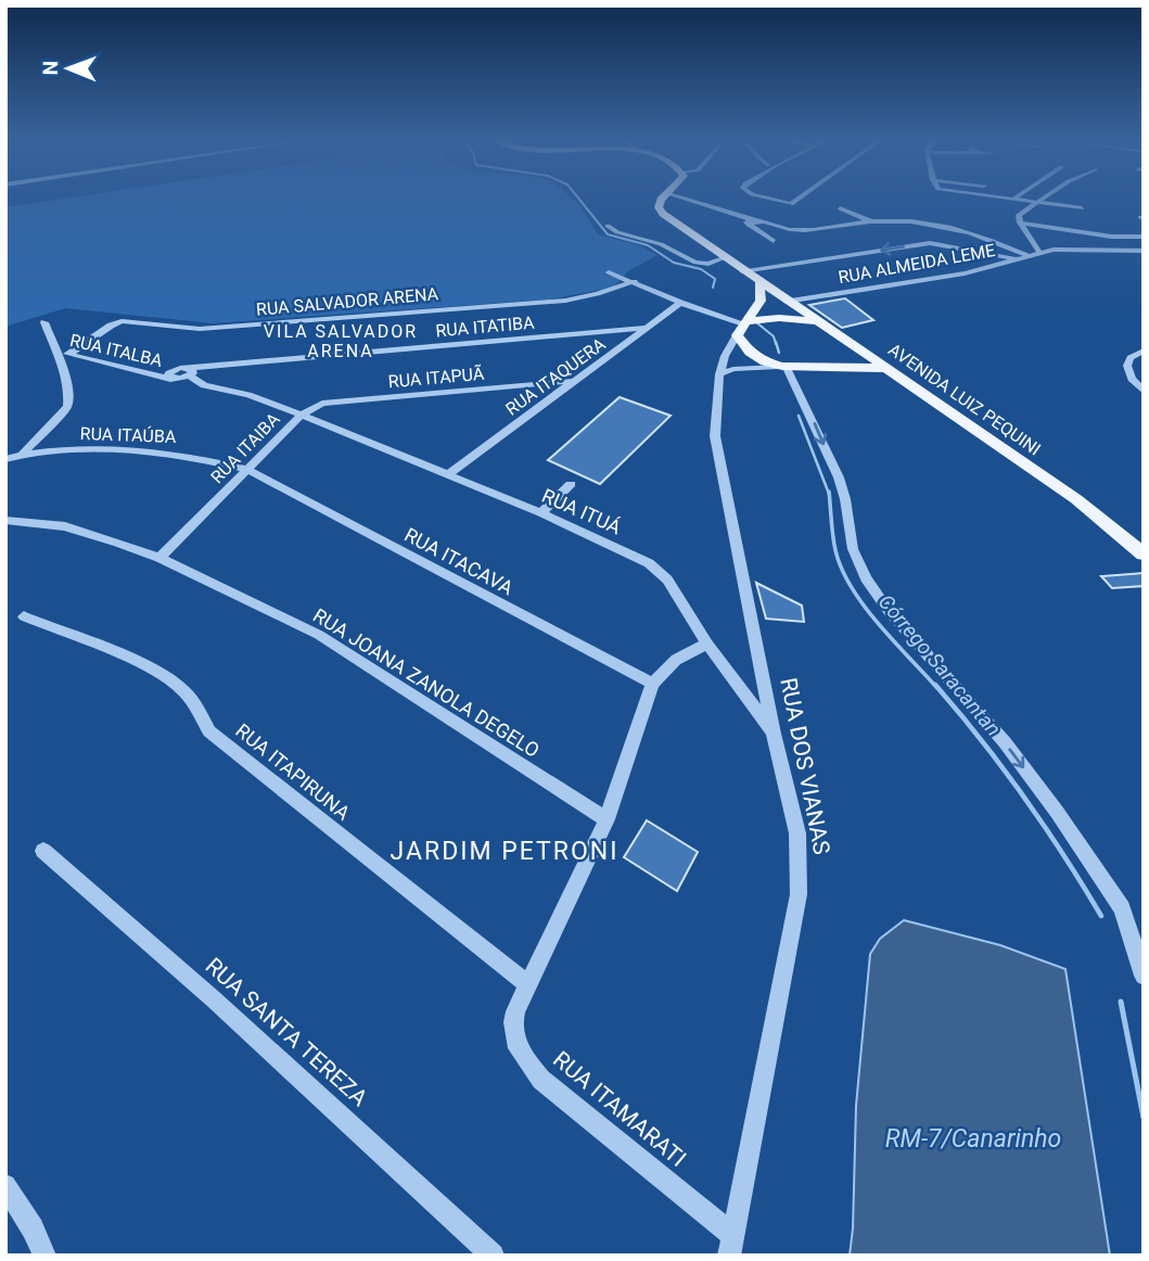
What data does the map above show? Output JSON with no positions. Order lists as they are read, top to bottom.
{
  "streets": {
    "main road": ["AVENIDA LUIZ PEQUINI", "RUA DOS VIANAS"],
    "street": [
      "RUA ALMEIDA LEME",
      "RUA SALVADOR ARENA",
      "RUA ITATIBA",
      "RUA ITALBA",
      "RUA ITAQUERA",
      "RUA ITAPUÃ",
      "RUA ITAÚBA",
      "RUA ITAIBA",
      "RUA ITUÁ",
      "RUA ITACAVA",
      "RUA JOANA ZANOLA DEGELO",
      "RUA ITAPIRUNA",
      "RUA SANTA TEREZA",
      "RUA ITAMARATI"
    ]
  },
  "crossings": [
    ["RUA ALMEIDA LEME", "AVENIDA LUIZ PEQUINI"],
    ["RUA SALVADOR ARENA", "RUA ITALBA"],
    ["RUA ITATIBA", "RUA ITALBA"],
    ["RUA ITATIBA", "RUA ITAQUERA"],
    ["RUA ITATIBA", "RUA ITAIBA"],
    ["RUA ITALBA", "RUA ITAIBA"],
    ["RUA ITAQUERA", "RUA ITAPUÃ"],
    ["RUA ITAQUERA", "RUA ITUÁ"],
    ["RUA ITAPUÃ", "RUA ITAIBA"],
    ["RUA ITAPUÃ", "RUA ITUÁ"],
    ["AVENIDA LUIZ PEQUINI", "RUA DOS VIANAS"],
    ["RUA ITAÚBA", "RUA ITAIBA"],
    ["RUA ITAÚBA", "RUA ITACAVA"],
    ["RUA ITAIBA", "RUA ITUÁ"],
    ["RUA ITAIBA", "RUA ITACAVA"],
    ["RUA ITAIBA", "RUA JOANA ZANOLA DEGELO"],
    ["RUA ITUÁ", "RUA DOS VIANAS"],
    ["RUA ITUÁ", "RUA ITAMARATI"],
    ["RUA ITACAVA", "RUA ITAMARATI"],
    ["RUA JOANA ZANOLA DEGELO", "RUA ITAMARATI"],
    ["RUA DOS VIANAS", "RUA ITAMARATI"],
    ["RUA ITAPIRUNA", "RUA ITAMARATI"]
  ],
  "districts": ["VILA SALVADOR ARENA", "JARDIM PETRONI"],
  "water": ["Córrego Saracantan", "RM-7/Canarinho"],
  "north": "left"
}
